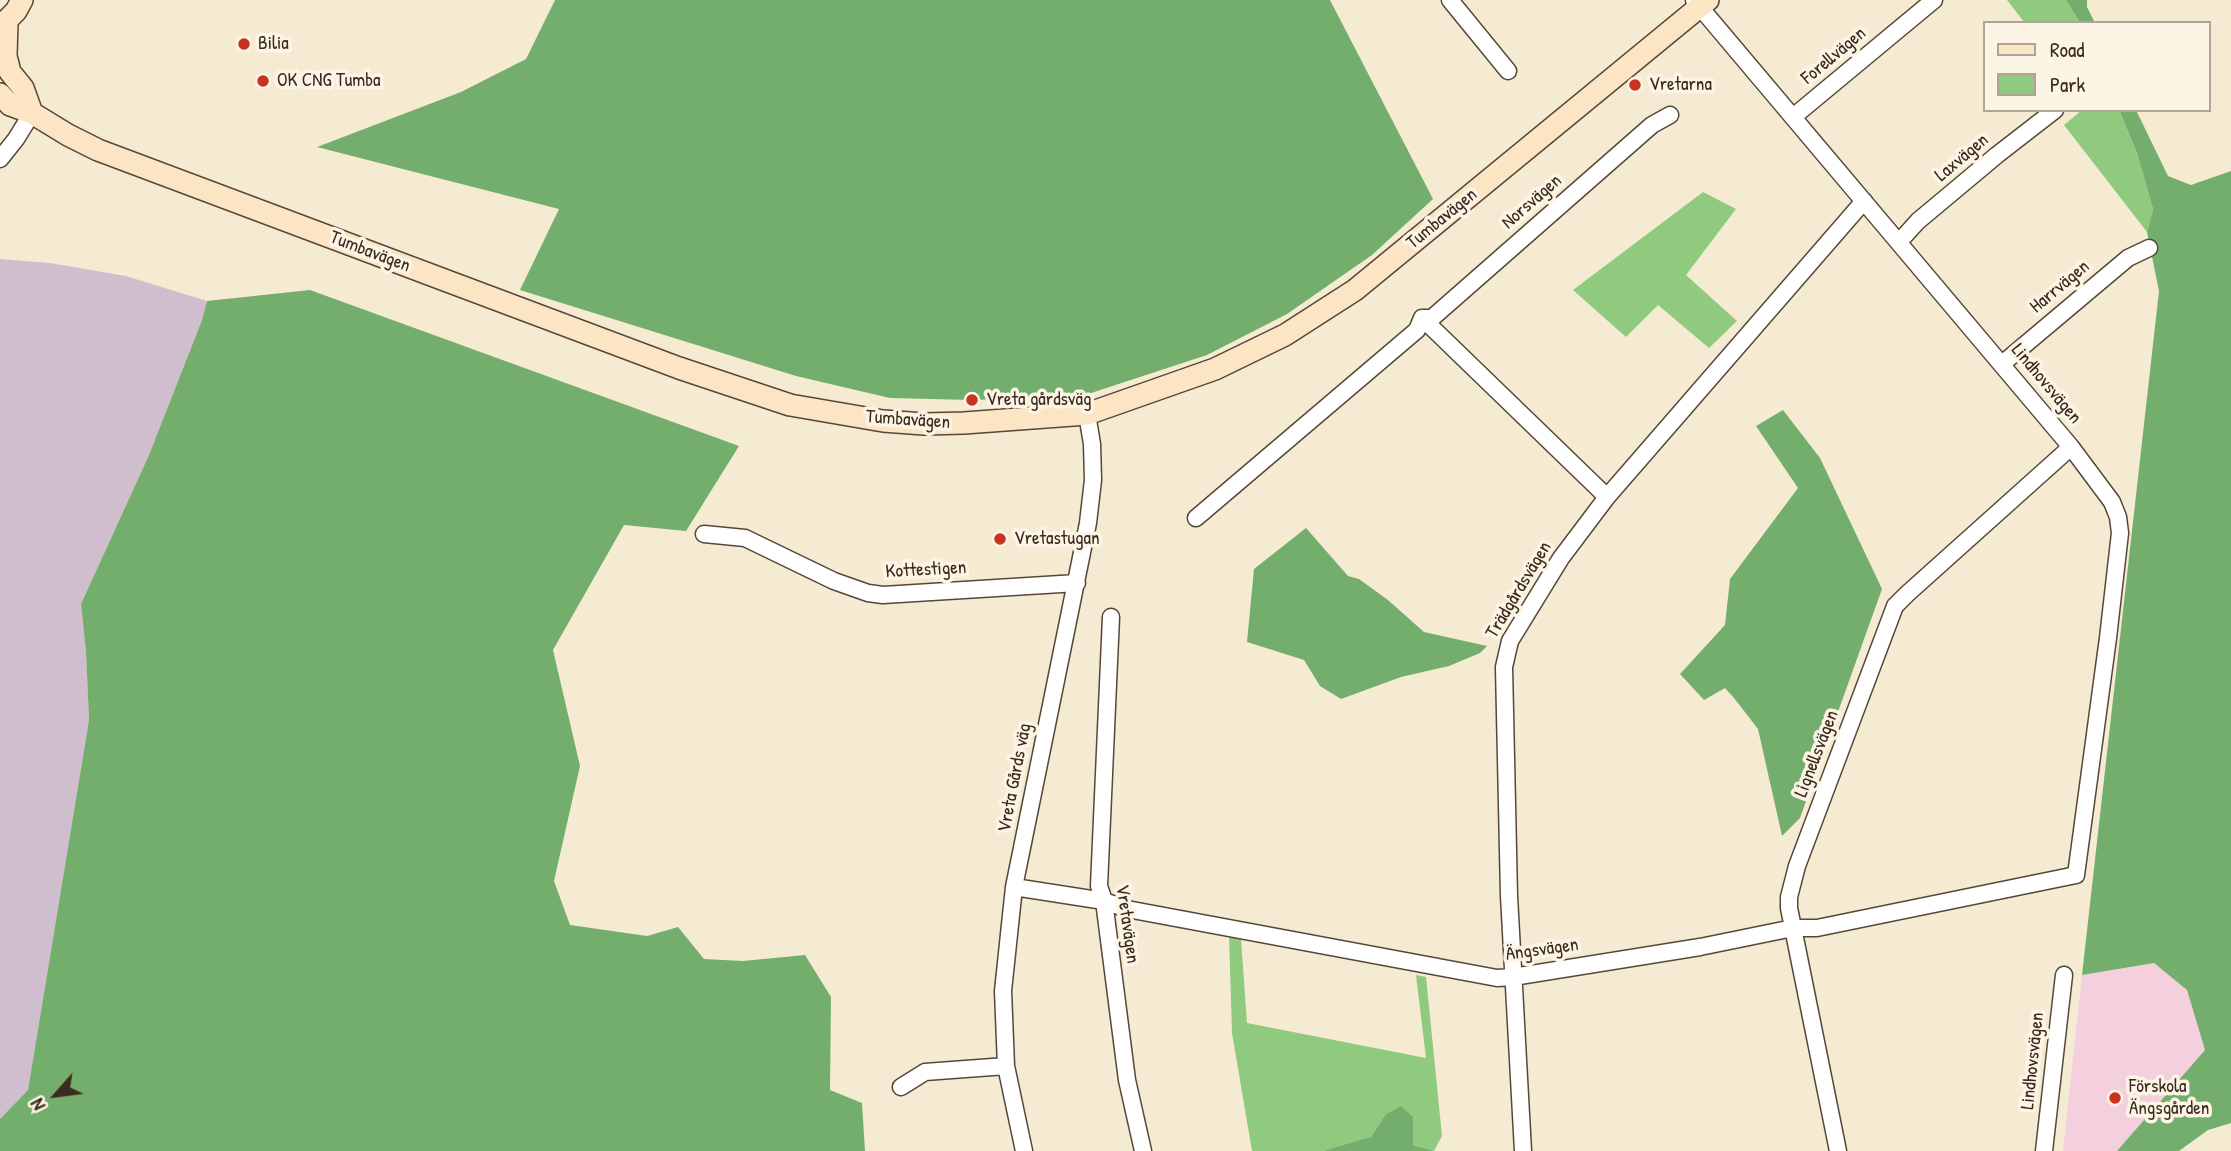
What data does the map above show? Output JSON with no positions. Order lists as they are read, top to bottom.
{
  "streets": {
    "main road": ["Tumbavägen"],
    "street": [
      "Forellvägen",
      "Laxvägen",
      "Norsvägen",
      "Harrvägen",
      "Lindhovsvägen",
      "Kottestigen",
      "Trädgårdsvägen",
      "Lignellsvägen",
      "Vreta Gårds väg",
      "Vretavägen",
      "Ängsvägen"
    ]
  },
  "crossings": [
    ["Forellvägen", "Lindhovsvägen"],
    ["Laxvägen", "Lindhovsvägen"],
    ["Tumbavägen", "Lindhovsvägen"],
    ["Tumbavägen", "Vreta Gårds väg"],
    ["Harrvägen", "Lindhovsvägen"],
    ["Lindhovsvägen", "Trädgårdsvägen"],
    ["Lindhovsvägen", "Lignellsvägen"],
    ["Lindhovsvägen", "Ängsvägen"],
    ["Kottestigen", "Vreta Gårds väg"],
    ["Trädgårdsvägen", "Ängsvägen"],
    ["Lignellsvägen", "Ängsvägen"],
    ["Vreta Gårds väg", "Ängsvägen"],
    ["Vretavägen", "Ängsvägen"]
  ],
  "places": [
    "Bilia",
    "OK CNG Tumba",
    "Vretarna",
    "Vreta gårdsväg",
    "Vretastugan",
    "Förskola Ängsgården"
  ],
  "legend": ["Road", "Park"],
  "north": "bottom left"
}
